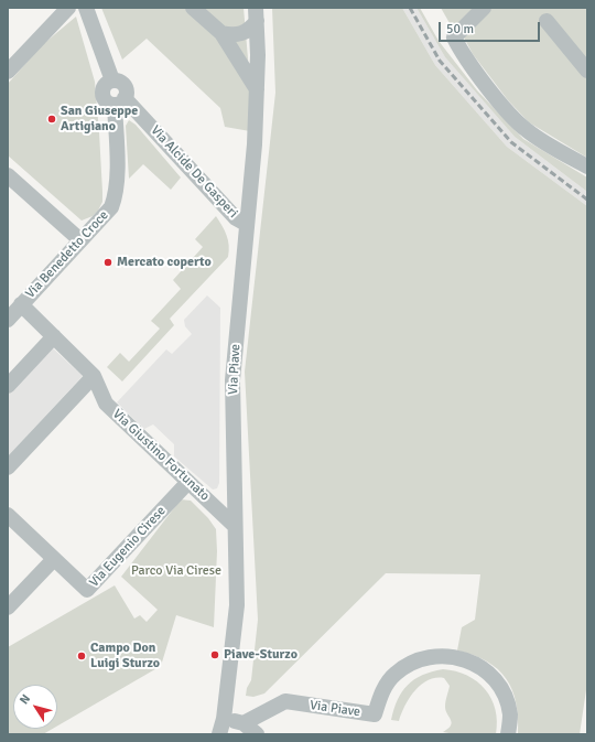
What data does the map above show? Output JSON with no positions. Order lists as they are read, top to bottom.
{
  "streets": {
    "street": [
      "Via Alcide De Gasperi",
      "Via Benedetto Croce",
      "Via Piave",
      "Via Giustino Fortunato",
      "Via Eugenio Cirese"
    ]
  },
  "crossings": [
    ["Via Alcide De Gasperi", "Via Benedetto Croce"],
    ["Via Alcide De Gasperi", "Via Piave"],
    ["Via Benedetto Croce", "Via Giustino Fortunato"],
    ["Via Piave", "Via Giustino Fortunato"],
    ["Via Giustino Fortunato", "Via Eugenio Cirese"]
  ],
  "parks": ["Parco Via Cirese"],
  "places": [
    "San Giuseppe Artigiano",
    "Mercato coperto",
    "Piave-Sturzo",
    "Campo Don Luigi Sturzo"
  ],
  "scale_bar": "50 m",
  "north": "top left"
}
